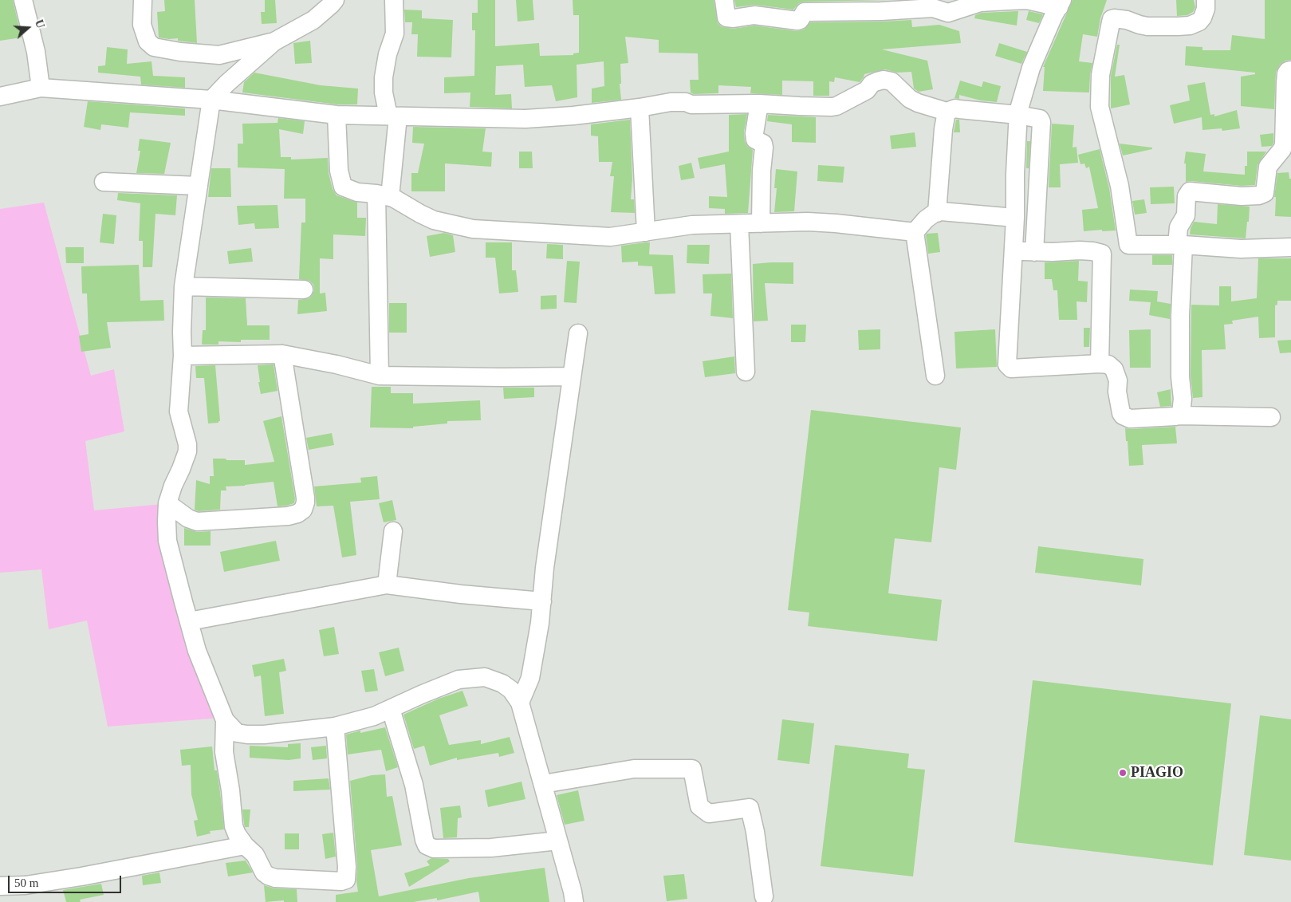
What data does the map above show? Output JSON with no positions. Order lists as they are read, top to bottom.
{
  "places": ["PIAGIO"],
  "scale_bar": "50 m",
  "north": "right"
}
